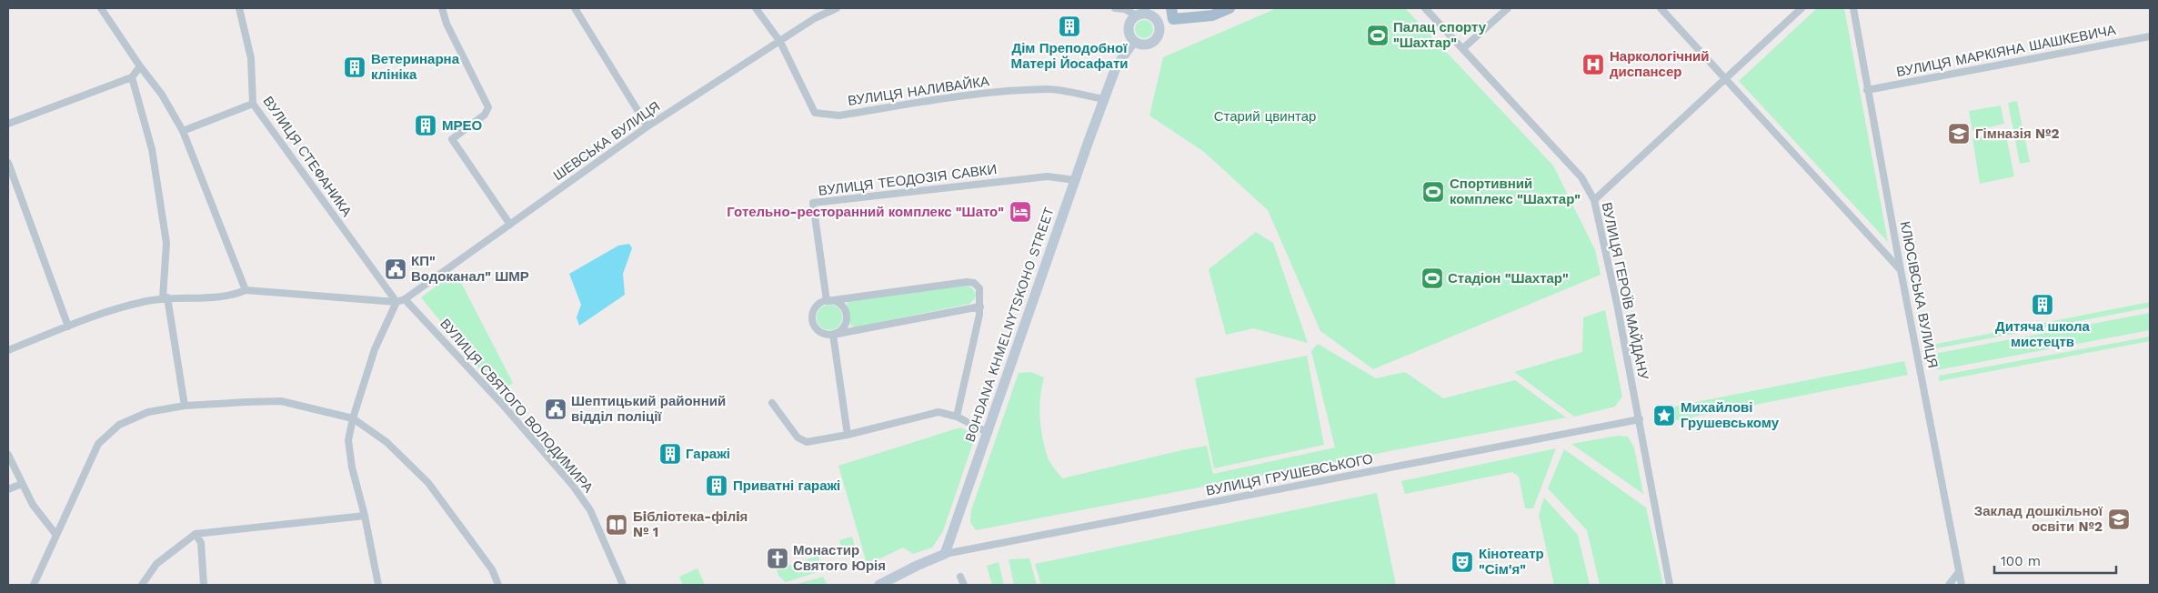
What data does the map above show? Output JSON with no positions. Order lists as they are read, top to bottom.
{
  "streets": {
    "main road": ["BOHDANA KHMELNYTSKOHO STREET"],
    "street": [
      "ВУЛИЦЯ МАРКІЯНА ШАШКЕВИЧА",
      "ВУЛИЦЯ НАЛИВАЙКА",
      "ШЕВСЬКА ВУЛИЦЯ",
      "ВУЛИЦЯ СТЕФАНИКА",
      "ВУЛИЦЯ ТЕОДОЗІЯ САВКИ",
      "ВУЛИЦЯ ГЕРОЇВ МАЙДАНУ",
      "КЛЮСІВСЬКА ВУЛИЦЯ",
      "ВУЛИЦЯ СВЯТОГО ВОЛОДИМИРА",
      "ВУЛИЦЯ ГРУШЕВСЬКОГО"
    ]
  },
  "crossings": [
    ["ВУЛИЦЯ МАРКІЯНА ШАШКЕВИЧА", "КЛЮСІВСЬКА ВУЛИЦЯ"],
    ["ВУЛИЦЯ НАЛИВАЙКА", "ШЕВСЬКА ВУЛИЦЯ"],
    ["ВУЛИЦЯ НАЛИВАЙКА", "BOHDANA KHMELNYTSKOHO STREET"],
    ["ШЕВСЬКА ВУЛИЦЯ", "ВУЛИЦЯ СТЕФАНИКА"],
    ["ШЕВСЬКА ВУЛИЦЯ", "ВУЛИЦЯ СВЯТОГО ВОЛОДИМИРА"],
    ["ВУЛИЦЯ ТЕОДОЗІЯ САВКИ", "BOHDANA KHMELNYTSKOHO STREET"],
    ["ВУЛИЦЯ ГЕРОЇВ МАЙДАНУ", "ВУЛИЦЯ ГРУШЕВСЬКОГО"],
    ["BOHDANA KHMELNYTSKOHO STREET", "ВУЛИЦЯ ГРУШЕВСЬКОГО"]
  ],
  "parks": ["Старий цвинтар"],
  "places": {
    "building": [
      "Дім Преподобної Матері Йосафати",
      "Ветеринарна клініка",
      "МРЕО",
      "Дитяча школа мистецтв",
      "Гаражі",
      "Приватні гаражі"
    ],
    "sports": ["Палац спорту \"Шахтар\"", "Спортивний комплекс \"Шахтар\"", "Стадіон \"Шахтар\""],
    "hospital": ["Наркологічний диспансер"],
    "school or university": ["Гімназія №2", "Заклад дошкільної освіти №2"],
    "hotel": ["Готельно-ресторанний комплекс \"Шато\""],
    "public building": ["КП\" Водоканал\" ШМР", "Шептицький районний відділ поліції"],
    "place": ["Михайлові Грушевському"],
    "library": ["Бiблiотека-фiлiя № 1"],
    "church": ["Монастир Святого Юрія"],
    "theatre": ["Кінотеатр \"Сім'я\""]
  },
  "scale_bar": "100 m"
}
